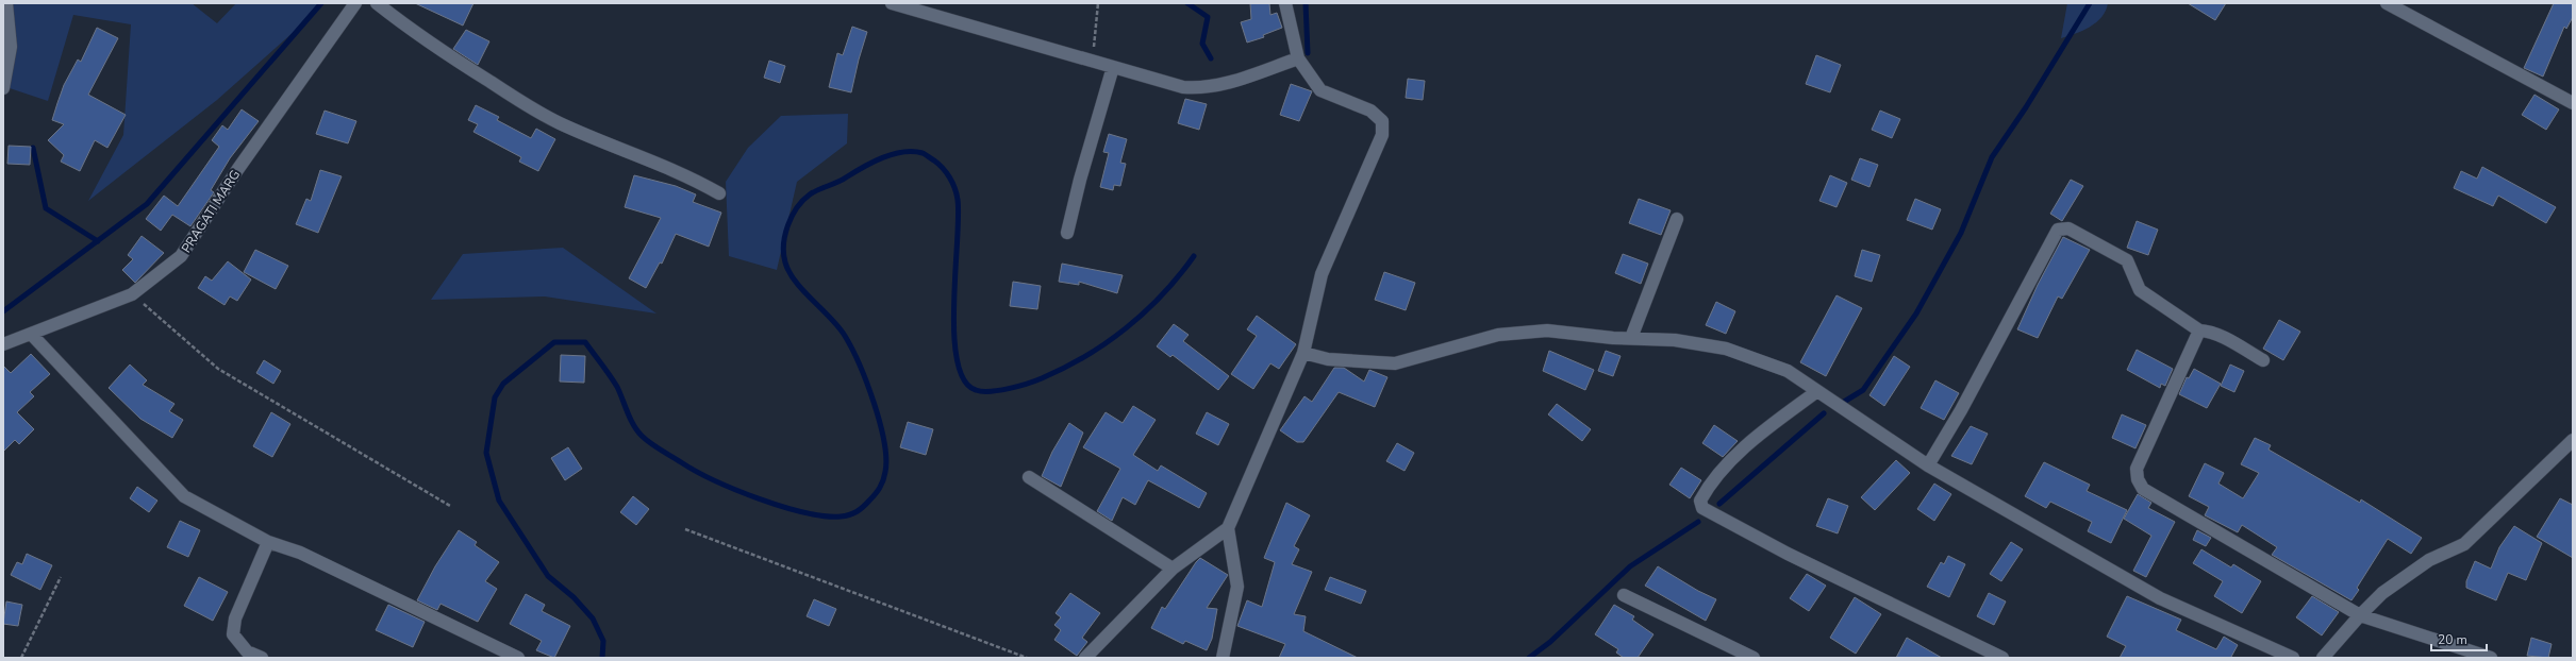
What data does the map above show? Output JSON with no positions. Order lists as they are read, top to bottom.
{
  "streets": {
    "street": ["PRAGATI MARG"]
  },
  "scale_bar": "20 m"
}
